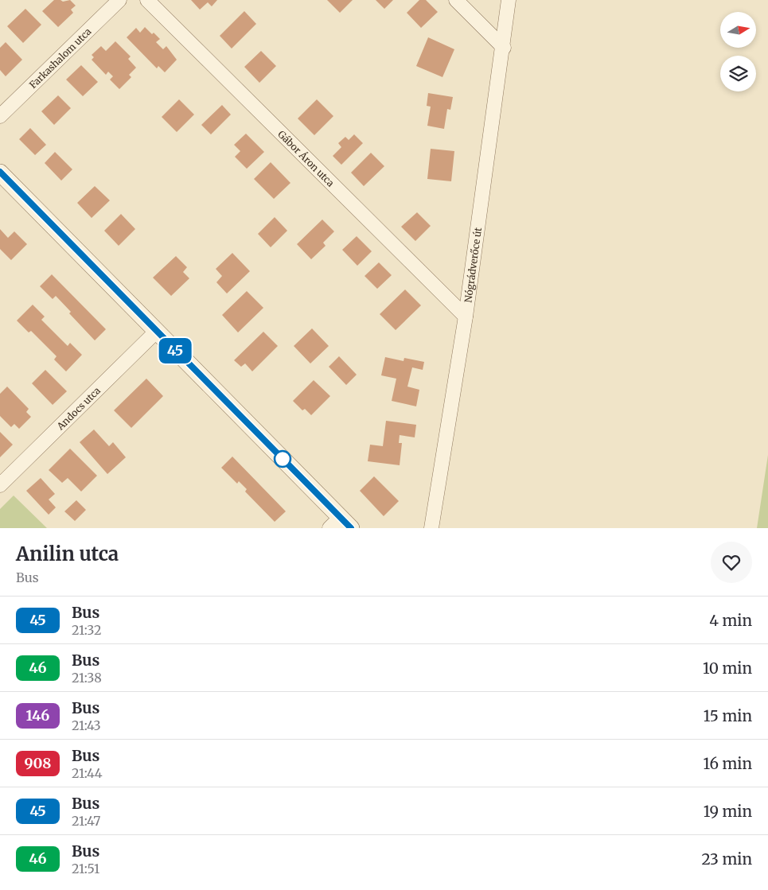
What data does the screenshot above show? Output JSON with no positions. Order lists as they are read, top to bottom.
{
  "streets": {
    "street": [
      "Farkashalom utca",
      "Gábor Áron utca",
      "Nógrádverőce út",
      "Andocs utca"
    ]
  },
  "crossings": [
    ["Gábor Áron utca", "Nógrádverőce út"]
  ],
  "lines": ["bus line 45"],
  "north": "right",
  "page": {
    "on_map": "45",
    "heading": ["Anilin utca", "Bus"],
    "list": [
      {
        "mark": "45",
        "name": "Bus",
        "note": "21:32",
        "value": "4 min"
      },
      {
        "mark": "46",
        "name": "Bus",
        "note": "21:38",
        "value": "10 min"
      },
      {
        "mark": "146",
        "name": "Bus",
        "note": "21:43",
        "value": "15 min"
      },
      {
        "mark": "908",
        "name": "Bus",
        "note": "21:44",
        "value": "16 min"
      },
      {
        "mark": "45",
        "name": "Bus",
        "note": "21:47",
        "value": "19 min"
      },
      {
        "mark": "46",
        "name": "Bus",
        "note": "21:51",
        "value": "23 min"
      }
    ]
  }
}
